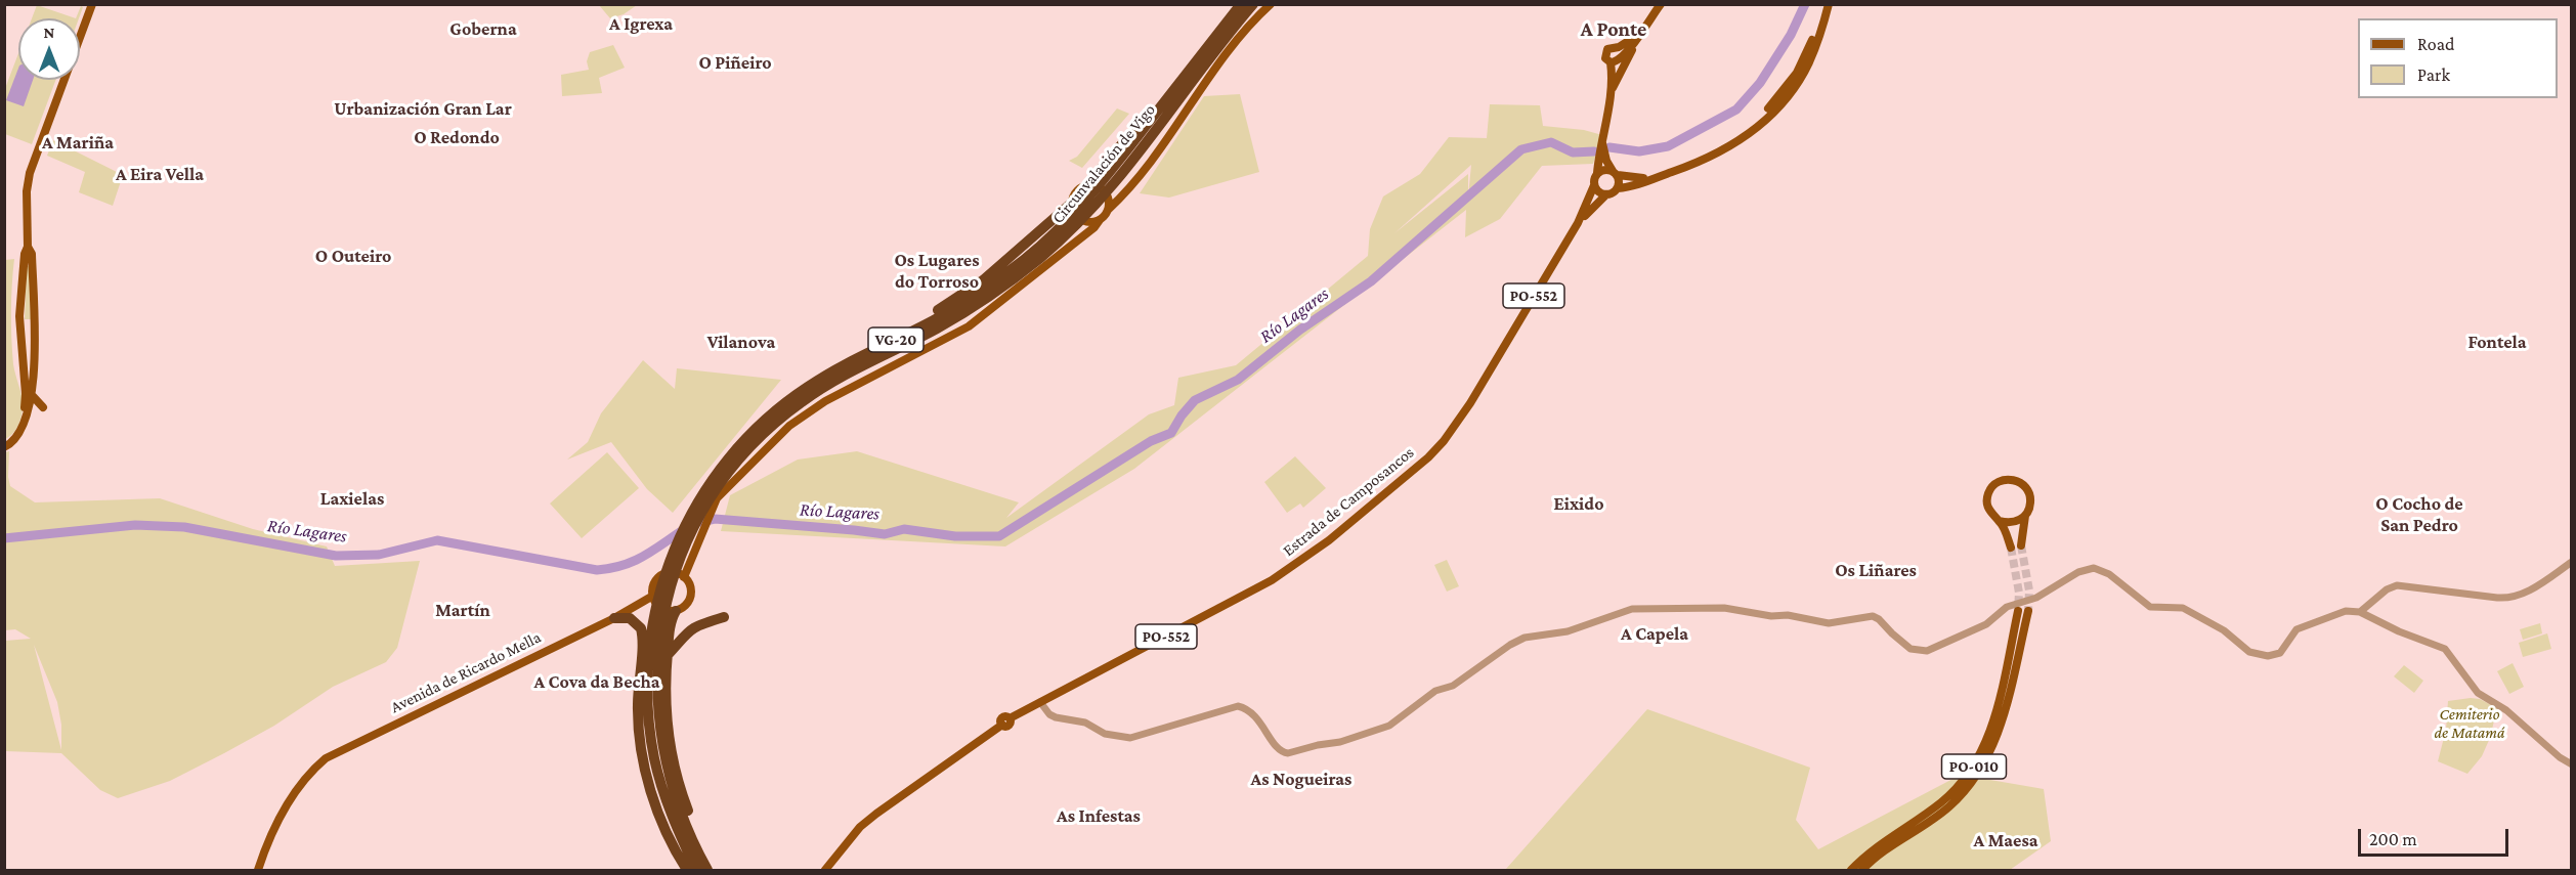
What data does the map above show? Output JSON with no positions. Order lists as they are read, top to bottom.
{
  "streets": {
    "highway": ["Circunvalación de Vigo", "VG-20"],
    "main road": [
      "PO-552",
      "Estrada de Camposancos",
      "Avenida de Ricardo Mella",
      "PO-010"
    ]
  },
  "districts": [
    "A Igrexa",
    "Goberna",
    "A Ponte",
    "O Piñeiro",
    "Urbanización Gran Lar",
    "O Redondo",
    "A Mariña",
    "A Eira Vella",
    "O Outeiro",
    "Os Lugares do Torroso",
    "Vilanova",
    "Fontela",
    "Laxielas",
    "Eixido",
    "O Cocho de San Pedro",
    "Os Liñares",
    "Martín",
    "A Capela",
    "A Cova da Becha",
    "As Nogueiras",
    "As Infestas",
    "A Maesa"
  ],
  "water": ["Río Lagares"],
  "parks": ["Cemiterio de Matamá"],
  "legend": ["Road", "Park"],
  "scale_bar": "200 m",
  "north": "top"
}
